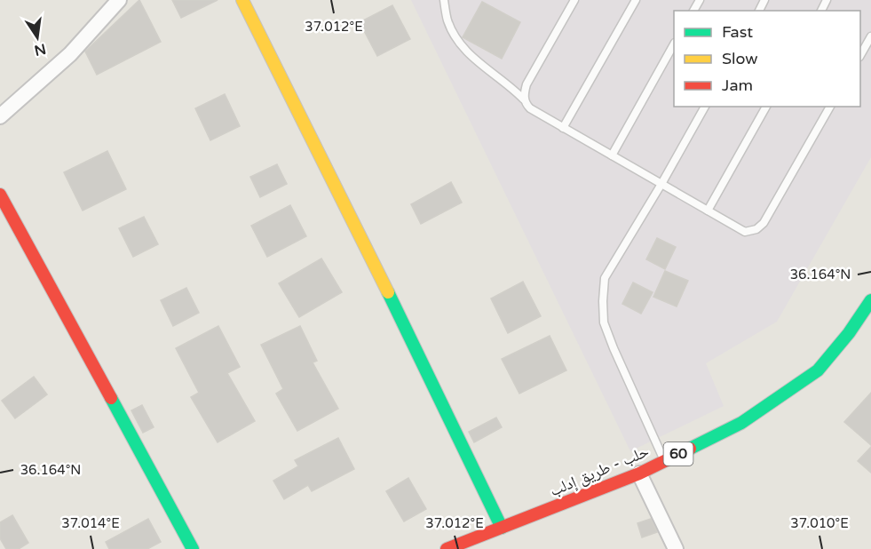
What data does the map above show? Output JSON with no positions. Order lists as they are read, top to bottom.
{
  "streets": {
    "main road": ["60", "حلب - طريق إدلب"]
  },
  "legend": ["Fast", "Slow", "Jam"],
  "north": "bottom",
  "coordinates": [
    "37.012°E",
    "36.164°N",
    "37.014°E",
    "37.010°E"
  ]
}
